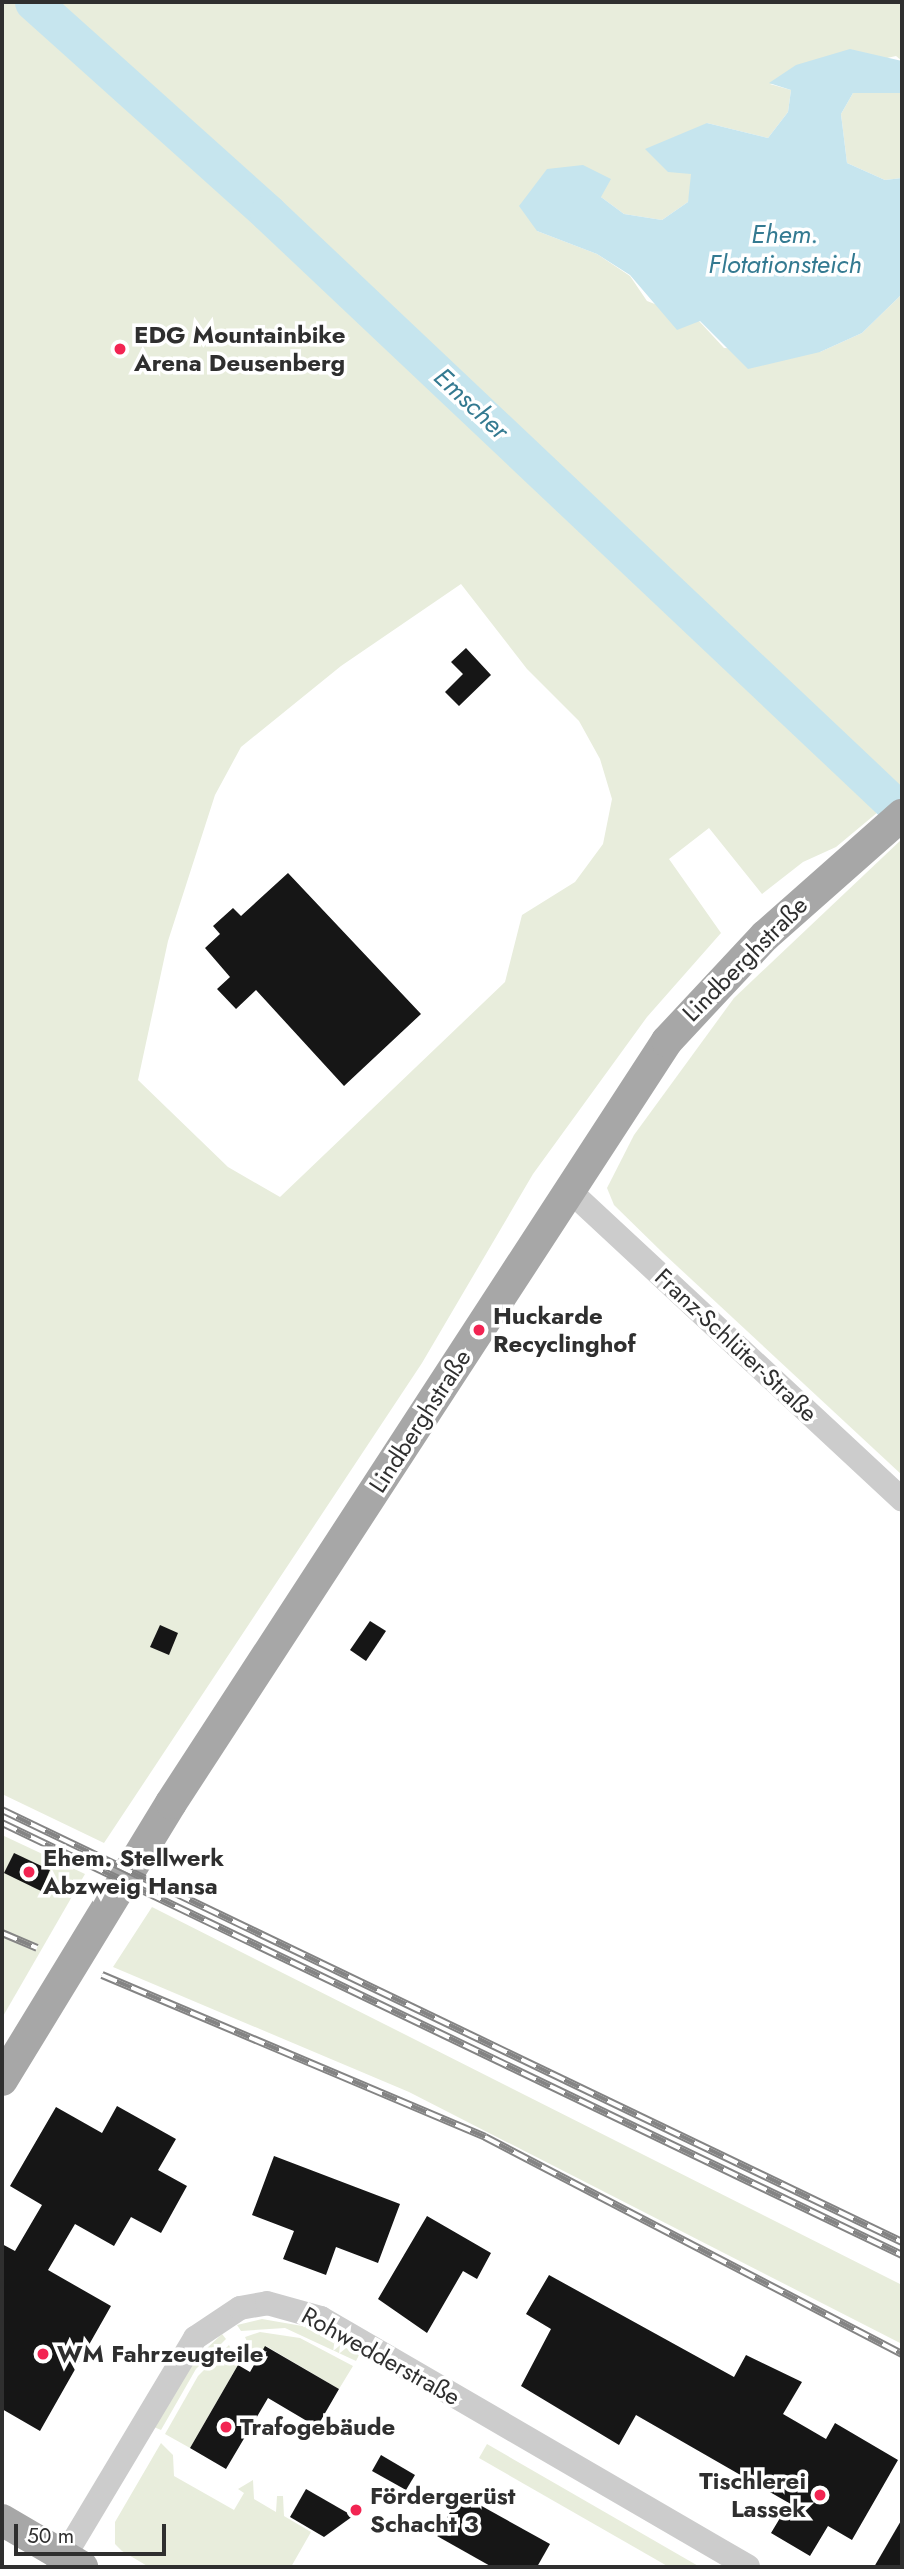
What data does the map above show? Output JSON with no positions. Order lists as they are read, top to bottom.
{
  "streets": {
    "main road": ["Lindberghstraße"],
    "street": ["Franz-Schlüter-Straße", "Rohwedderstraße"]
  },
  "crossings": [
    ["Lindberghstraße", "Franz-Schlüter-Straße"]
  ],
  "water": ["Ehem. Flotationsteich", "Emscher"],
  "places": [
    "EDG Mountainbike Arena Deusenberg",
    "Huckarde Recyclinghof",
    "Ehem. Stellwerk Abzweig Hansa",
    "WM Fahrzeugteile",
    "Trafogebäude",
    "Tischlerei Lassek",
    "Fördergerüst Schacht 3"
  ],
  "scale_bar": "50 m"
}
